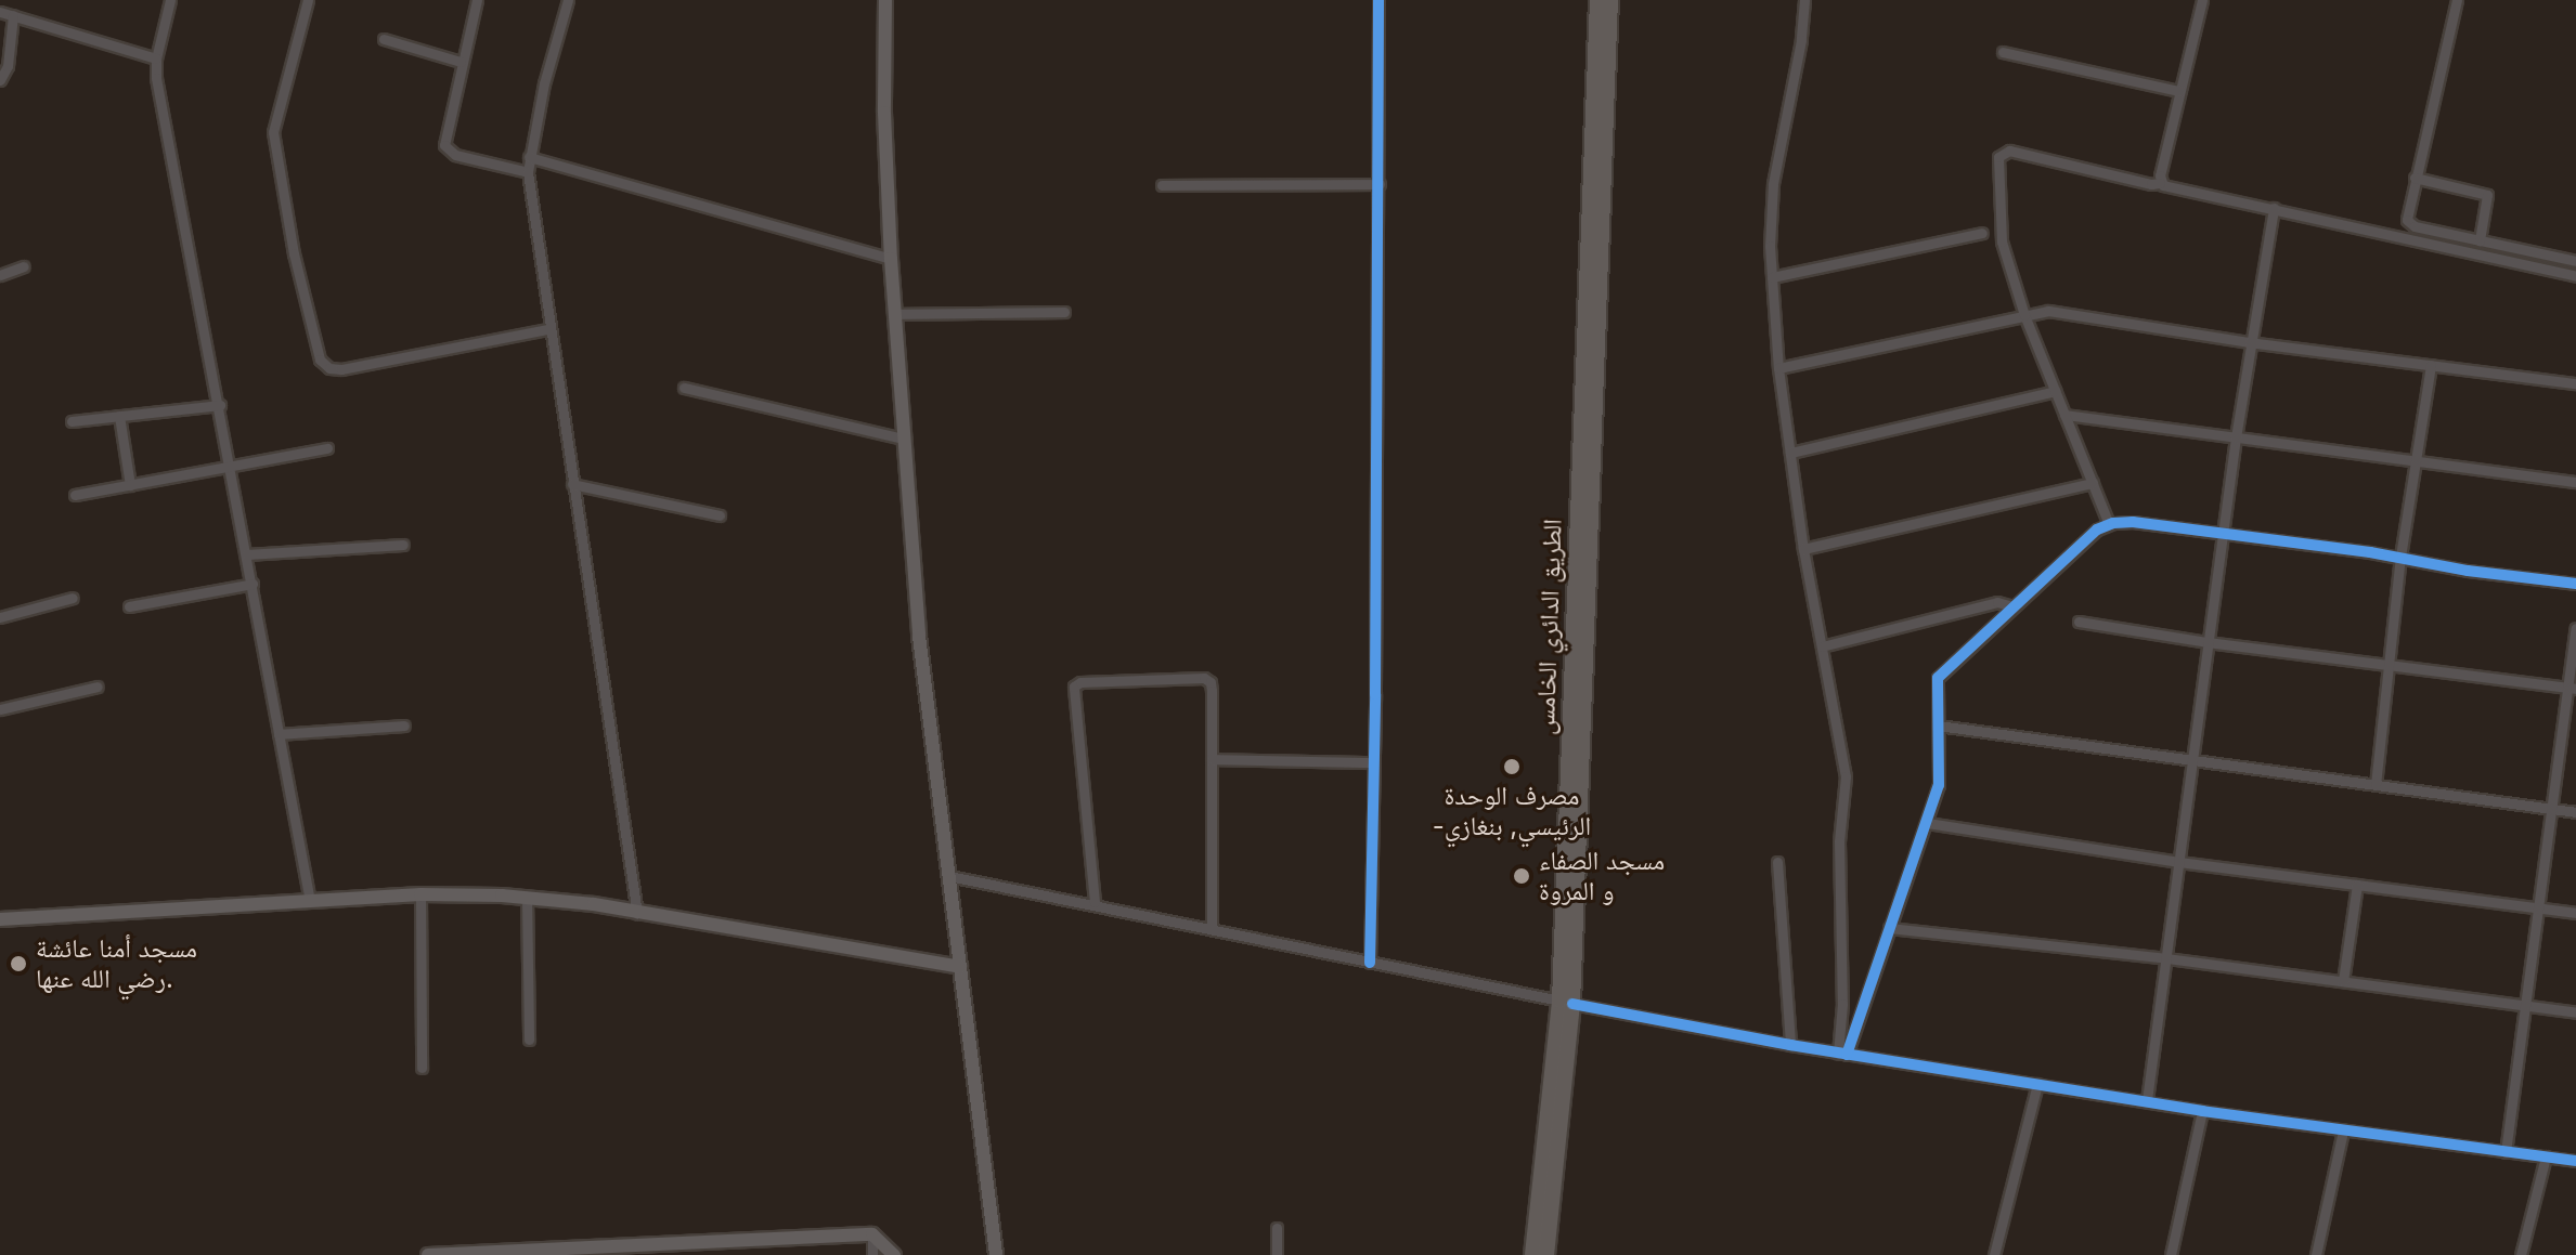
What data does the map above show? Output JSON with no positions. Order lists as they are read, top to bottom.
{
  "streets": {
    "main road": ["الطريق الدائري الخامس"]
  },
  "places": ["مصرف الوحدة -الرئيسي, بنغازي", "مسجد الصفاء و المروة", "مسجد أمنا عائشة رضي الله عنها."]
}
